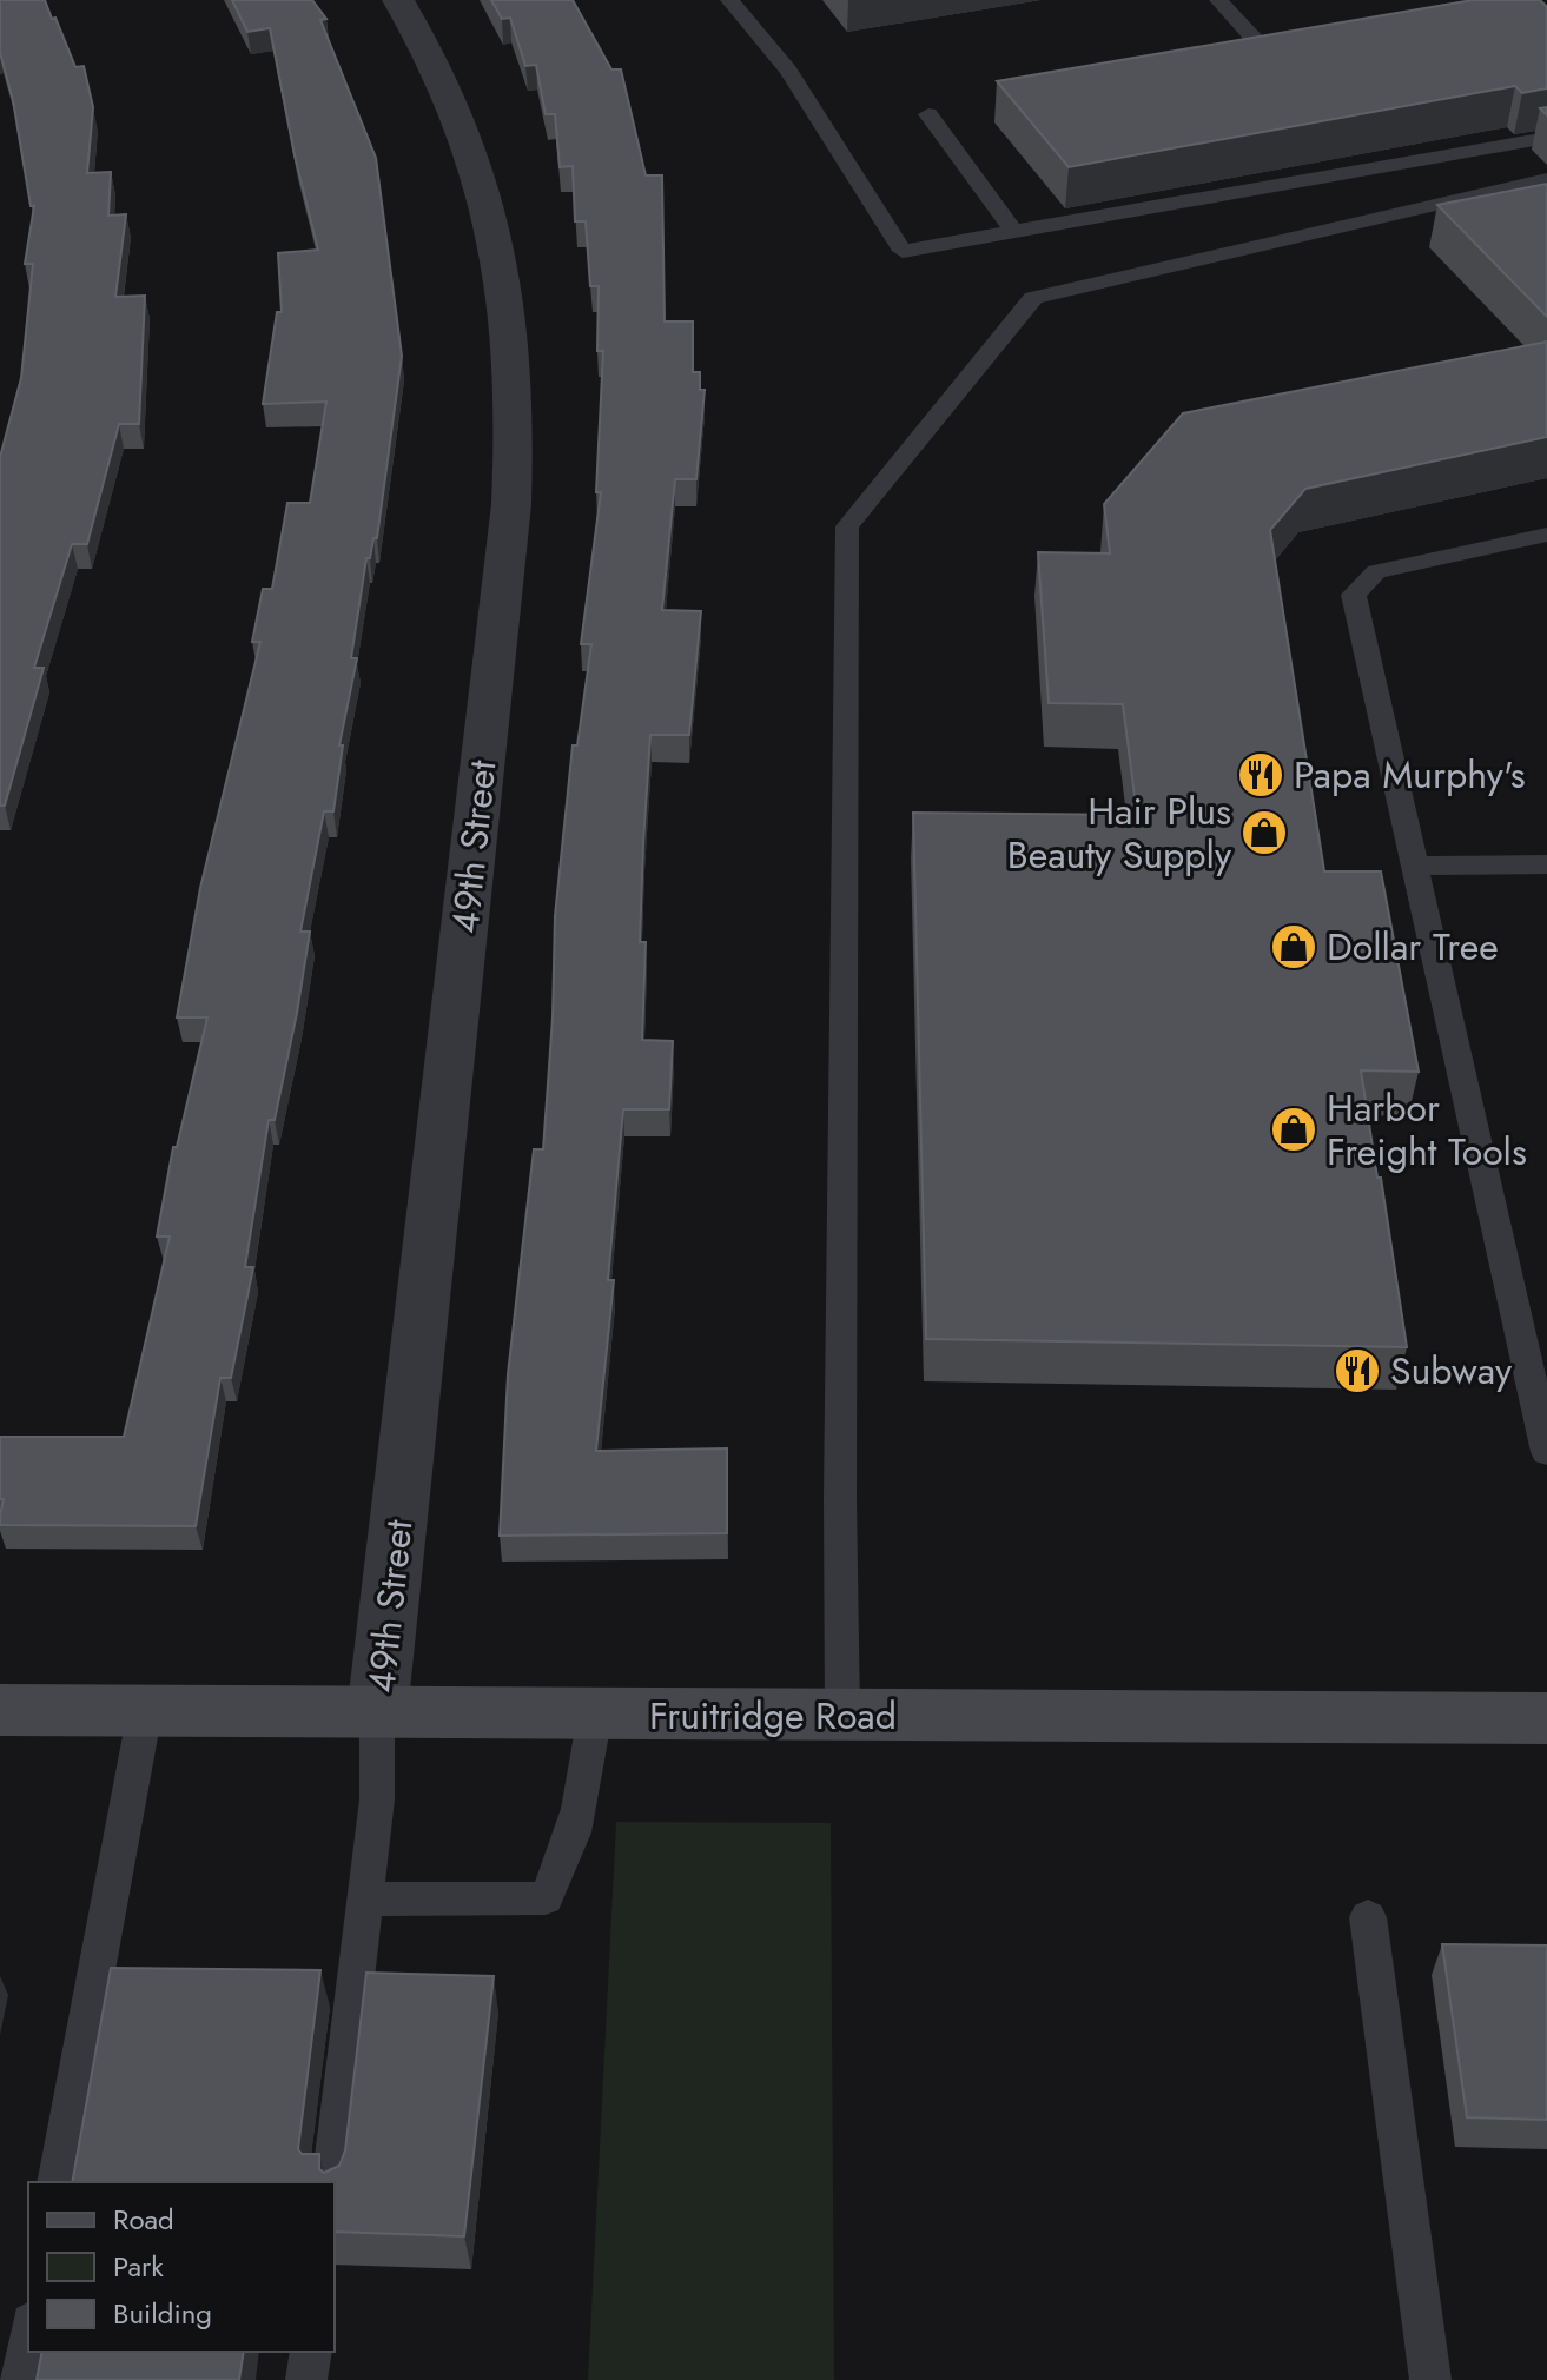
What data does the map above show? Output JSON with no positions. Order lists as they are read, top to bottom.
{
  "streets": {
    "main road": ["Fruitridge Road"],
    "street": ["49th Street"]
  },
  "crossings": [
    ["49th Street", "Fruitridge Road"]
  ],
  "places": {
    "restaurant": ["Papa Murphy's", "Subway"],
    "shop": ["Hair Plus Beauty Supply", "Dollar Tree", "Harbor Freight Tools"]
  },
  "legend": ["Road", "Park", "Building"]
}
